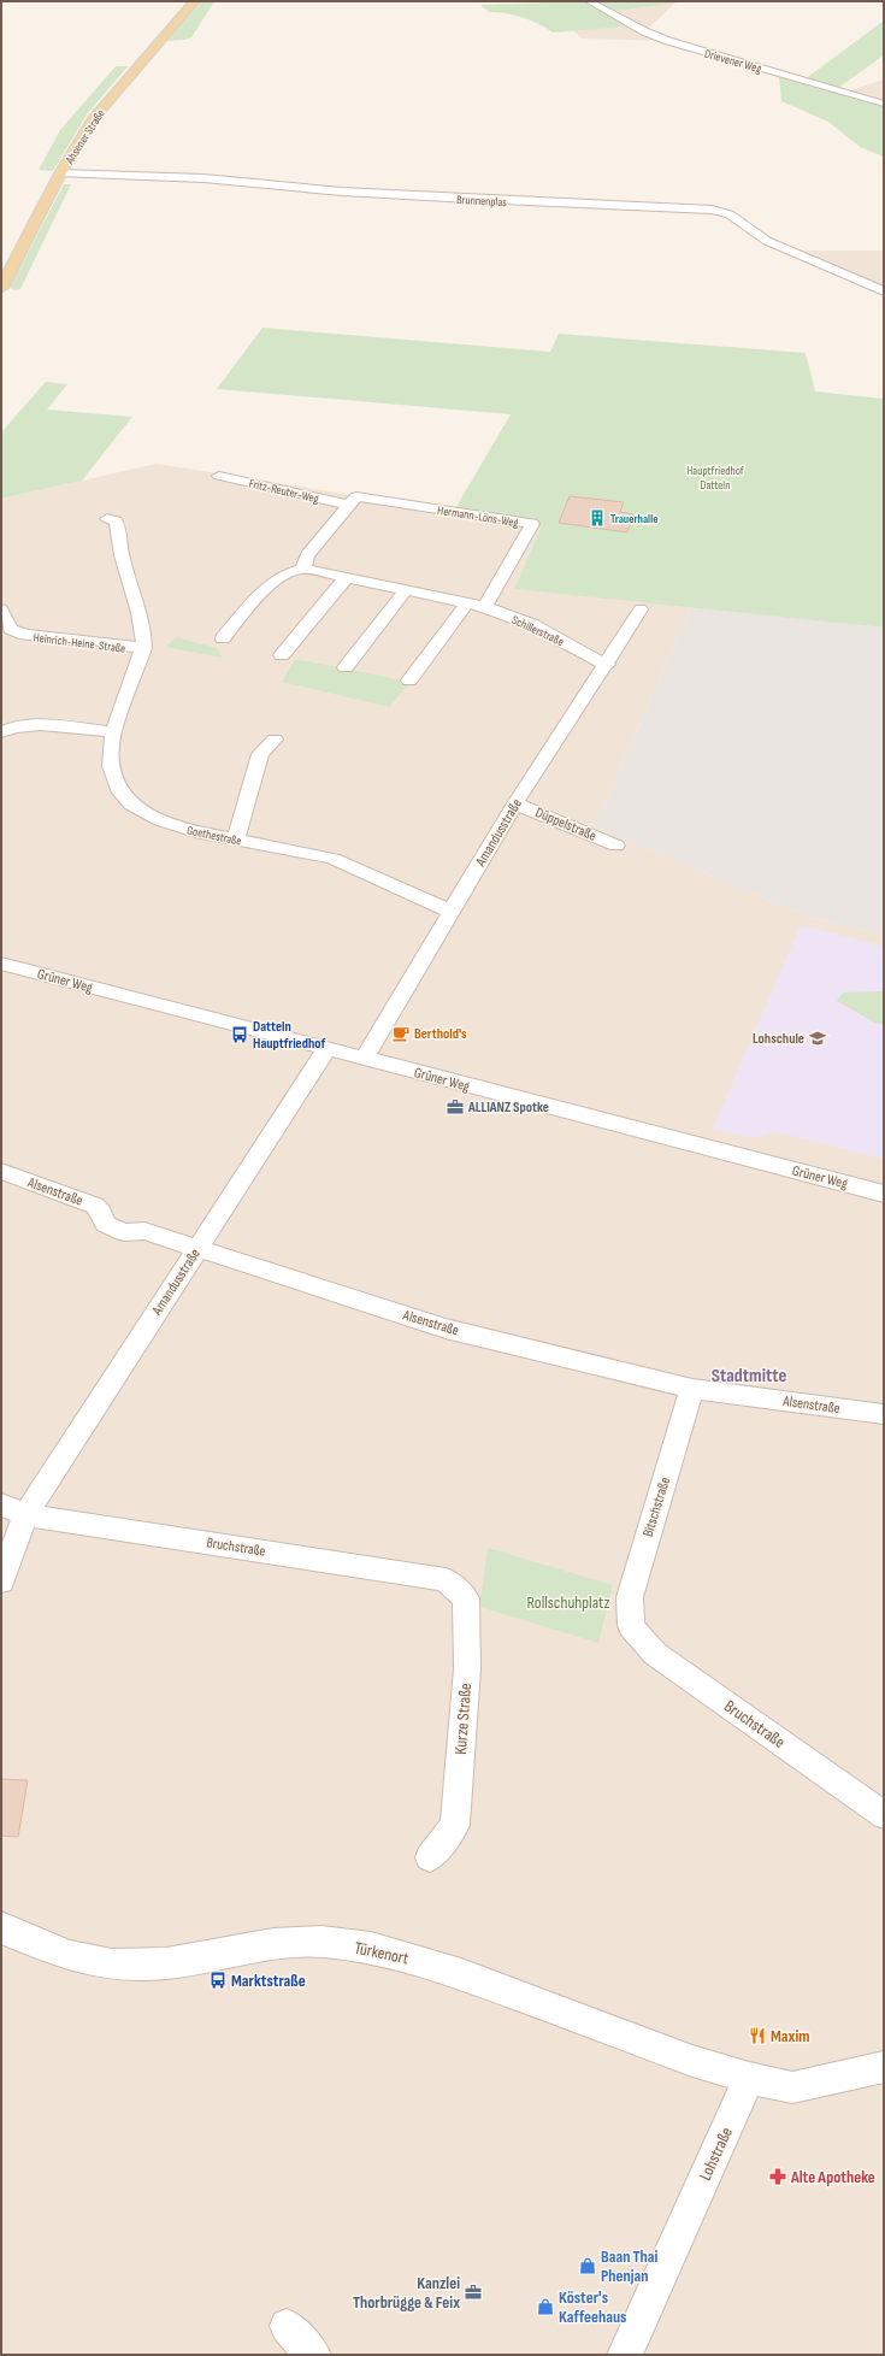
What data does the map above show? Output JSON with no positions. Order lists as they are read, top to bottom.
{
  "streets": {
    "main road": ["Ahsener Straße"],
    "street": [
      "Drievener Weg",
      "Brunnenplas",
      "Fritz-Reuter-Weg",
      "Hermann-Löns-Weg",
      "Schillerstraße",
      "Heinrich-Heine-Straße",
      "Düppelstraße",
      "Amandusstraße",
      "Goethestraße",
      "Grüner Weg",
      "Alsenstraße",
      "Bitschstraße",
      "Bruchstraße",
      "Kurze Straße",
      "Türkenort",
      "Lohstraße"
    ]
  },
  "crossings": [
    ["Ahsener Straße", "Brunnenplas"],
    ["Fritz-Reuter-Weg", "Hermann-Löns-Weg"],
    ["Hermann-Löns-Weg", "Schillerstraße"],
    ["Schillerstraße", "Amandusstraße"],
    ["Heinrich-Heine-Straße", "Goethestraße"],
    ["Düppelstraße", "Amandusstraße"],
    ["Amandusstraße", "Goethestraße"],
    ["Amandusstraße", "Grüner Weg"],
    ["Amandusstraße", "Alsenstraße"],
    ["Amandusstraße", "Bruchstraße"],
    ["Alsenstraße", "Bitschstraße"],
    ["Bitschstraße", "Bruchstraße"],
    ["Bruchstraße", "Kurze Straße"],
    ["Türkenort", "Lohstraße"]
  ],
  "districts": ["Stadtmitte"],
  "parks": ["Hauptfriedhof Datteln", "Rollschuhplatz"],
  "places": {
    "building": ["Trauerhalle"],
    "cafe": ["Berthold's"],
    "bus stop": ["Datteln Hauptfriedhof", "Marktstraße"],
    "school or university": ["Lohschule"],
    "office": ["ALLIANZ Spotke", "Kanzlei Thorbrügge & Feix"],
    "restaurant": ["Maxim"],
    "pharmacy": ["Alte Apotheke"],
    "shop": ["Baan Thai Phenjan", "Köster's Kaffeehaus"]
  }
}
